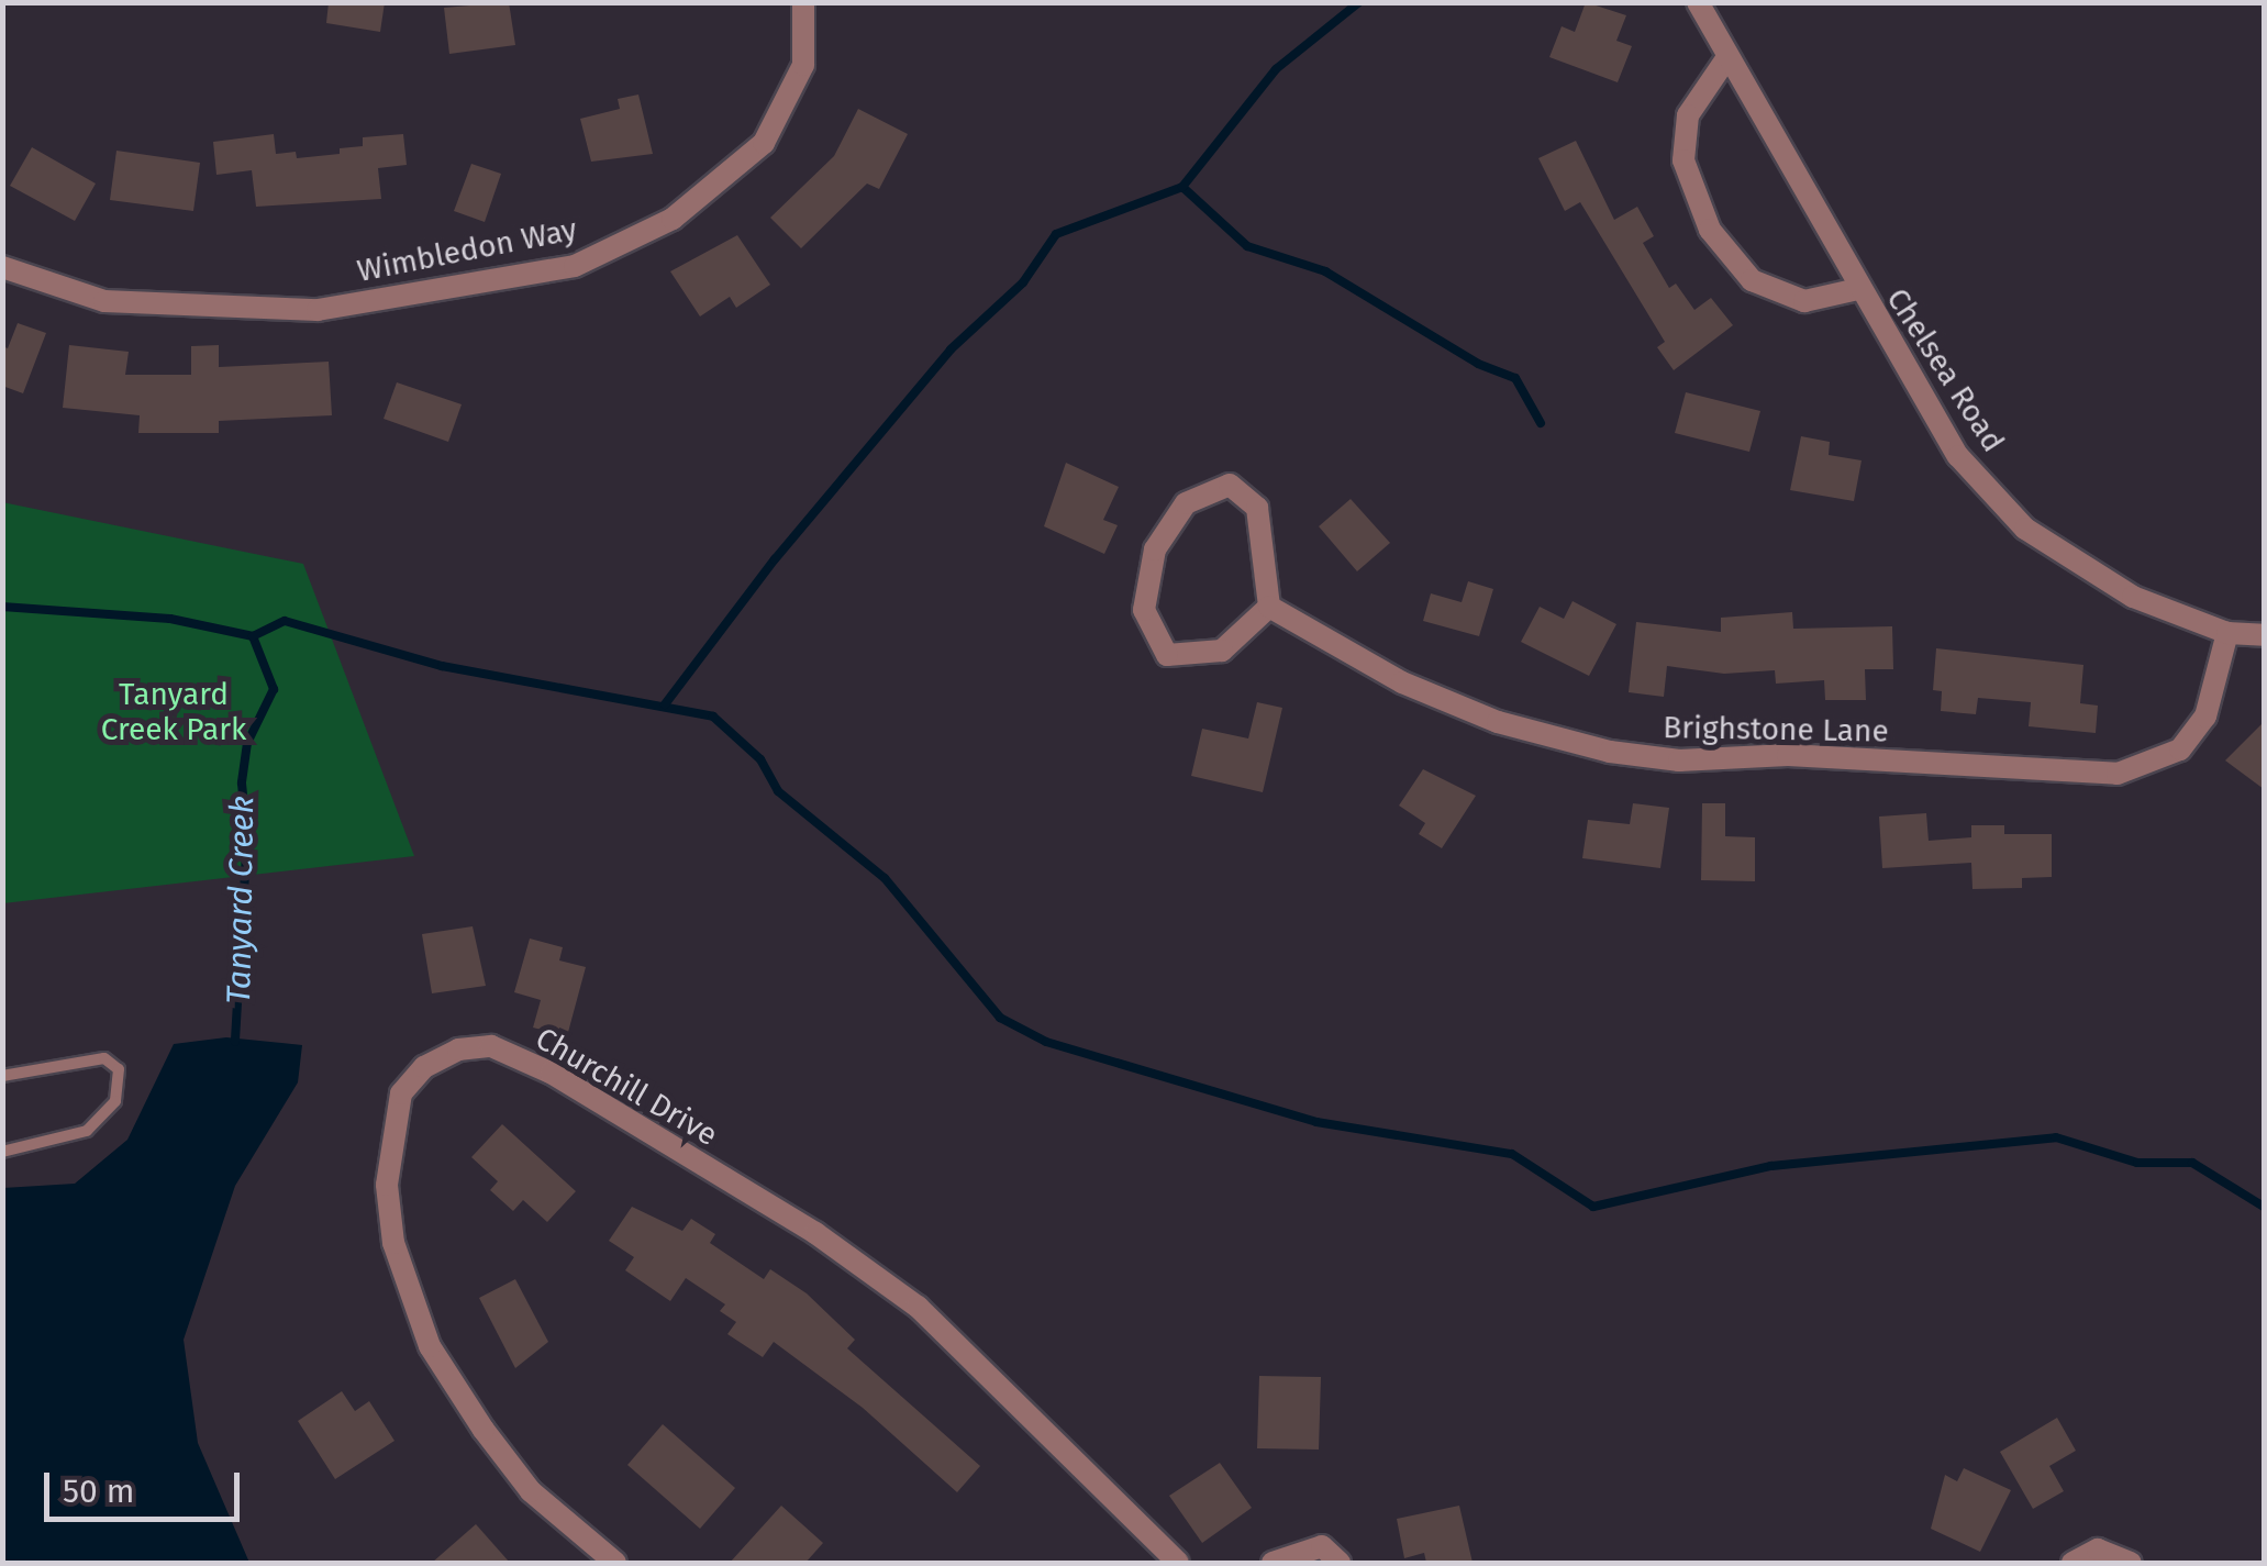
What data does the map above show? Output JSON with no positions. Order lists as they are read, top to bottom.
{
  "streets": {
    "street": [
      "Wimbledon Way",
      "Chelsea Road",
      "Brighstone Lane",
      "Churchill Drive"
    ]
  },
  "crossings": [
    ["Chelsea Road", "Brighstone Lane"]
  ],
  "water": ["Tanyard Creek"],
  "parks": ["Tanyard Creek Park"],
  "scale_bar": "50 m"
}
